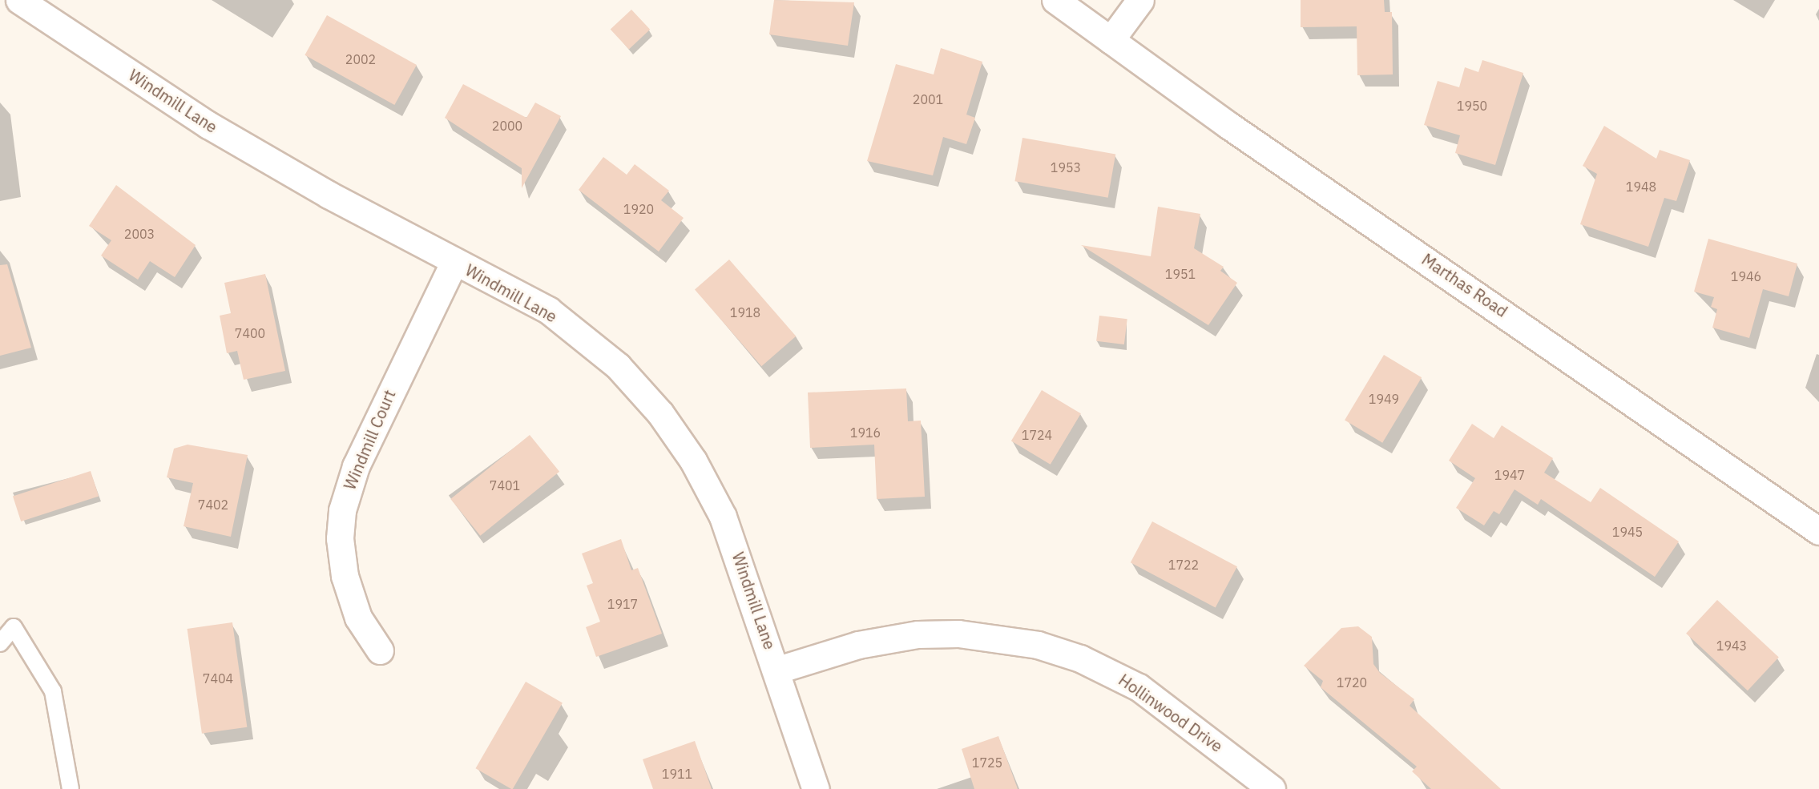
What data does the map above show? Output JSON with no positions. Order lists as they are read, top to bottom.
{
  "streets": {
    "street": [
      "Windmill Lane",
      "Marthas Road",
      "Windmill Court",
      "Hollinwood Drive"
    ]
  },
  "crossings": [
    ["Windmill Lane", "Windmill Court"],
    ["Windmill Lane", "Hollinwood Drive"]
  ],
  "house_numbers": [
    "2002",
    "2001",
    "1950",
    "2000",
    "1953",
    "1948",
    "1920",
    "2003",
    "1951",
    "1946",
    "1918",
    "7400",
    "1949",
    "1916",
    "1724",
    "1947",
    "7401",
    "7402",
    "1945",
    "1722",
    "1917",
    "1943",
    "7404",
    "1720",
    "1725",
    "1911"
  ]
}
